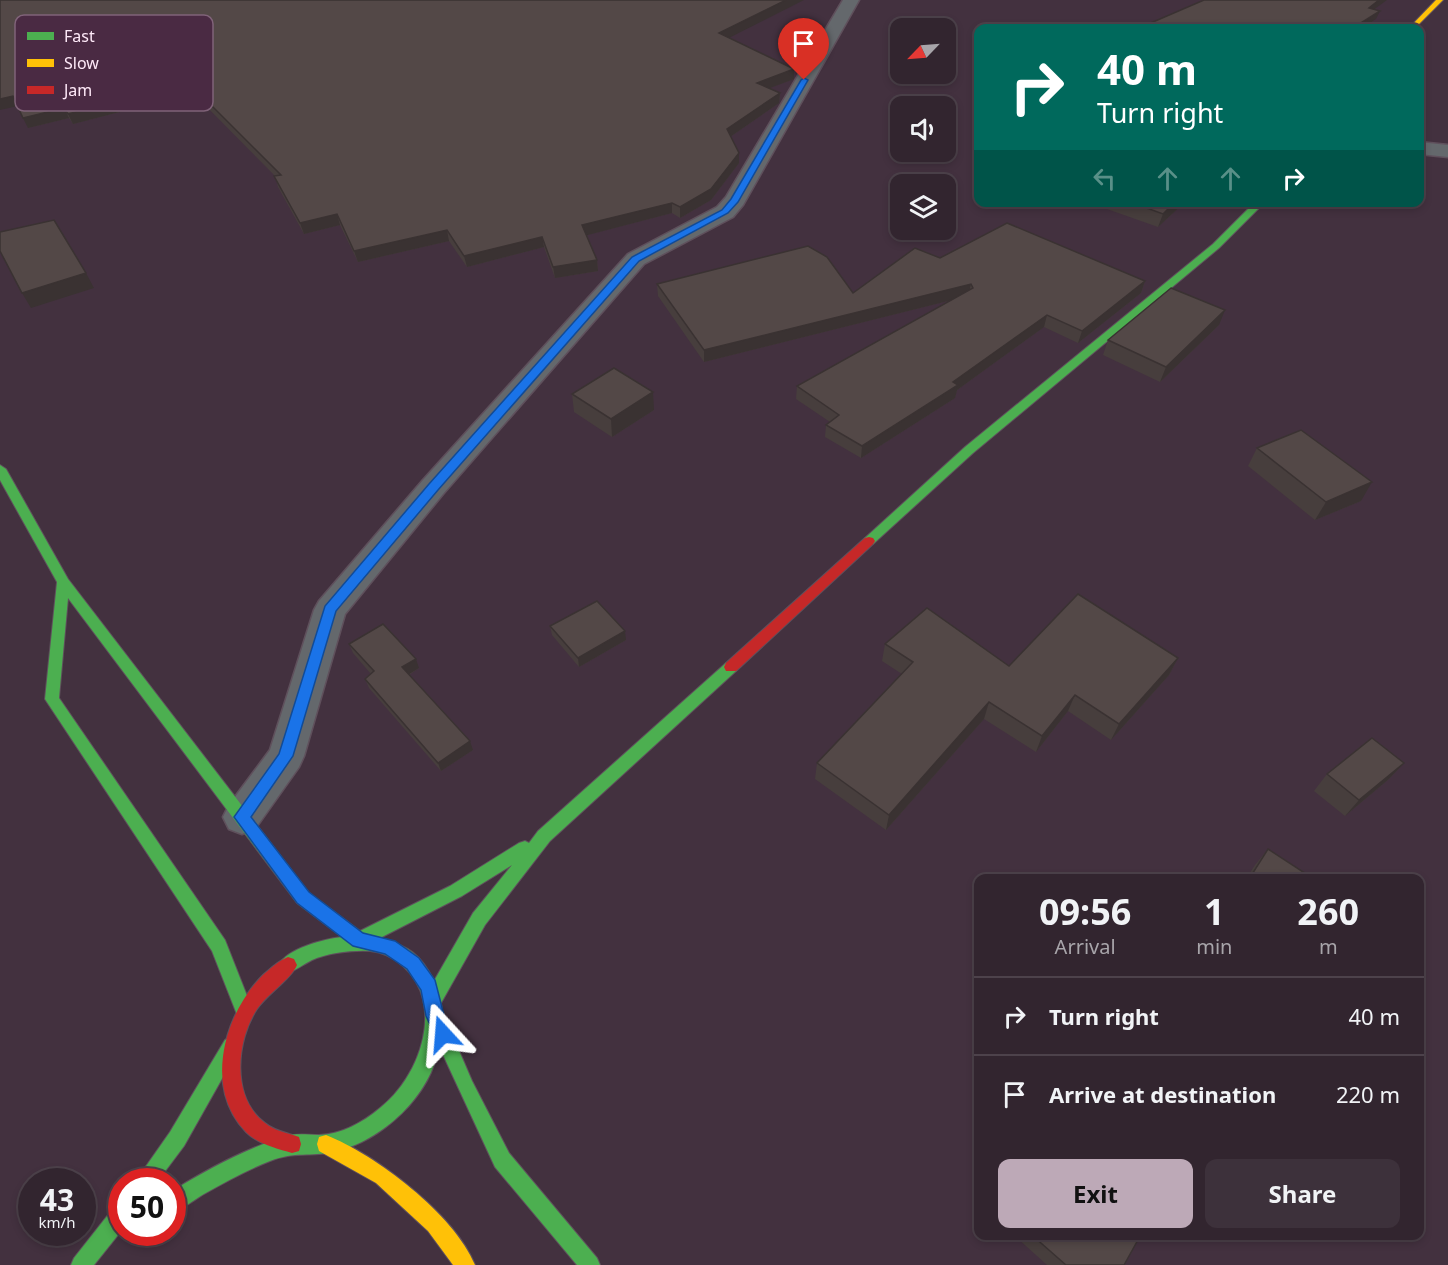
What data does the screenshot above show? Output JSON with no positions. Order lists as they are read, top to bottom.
{
  "legend": ["Fast", "Slow", "Jam"],
  "north": "bottom left",
  "page": {
    "turn": ["40 m", "Turn right"],
    "eta": [
      "09:56",
      "Arrival",
      "1",
      "min",
      "260",
      "m"
    ],
    "list": [
      {
        "name": "Turn right",
        "value": "40 m"
      },
      {
        "name": "Arrive at destination",
        "value": "220 m"
      }
    ],
    "buttons": ["Exit", "Share"],
    "speed": "43 km/h",
    "limit": "50"
  }
}
